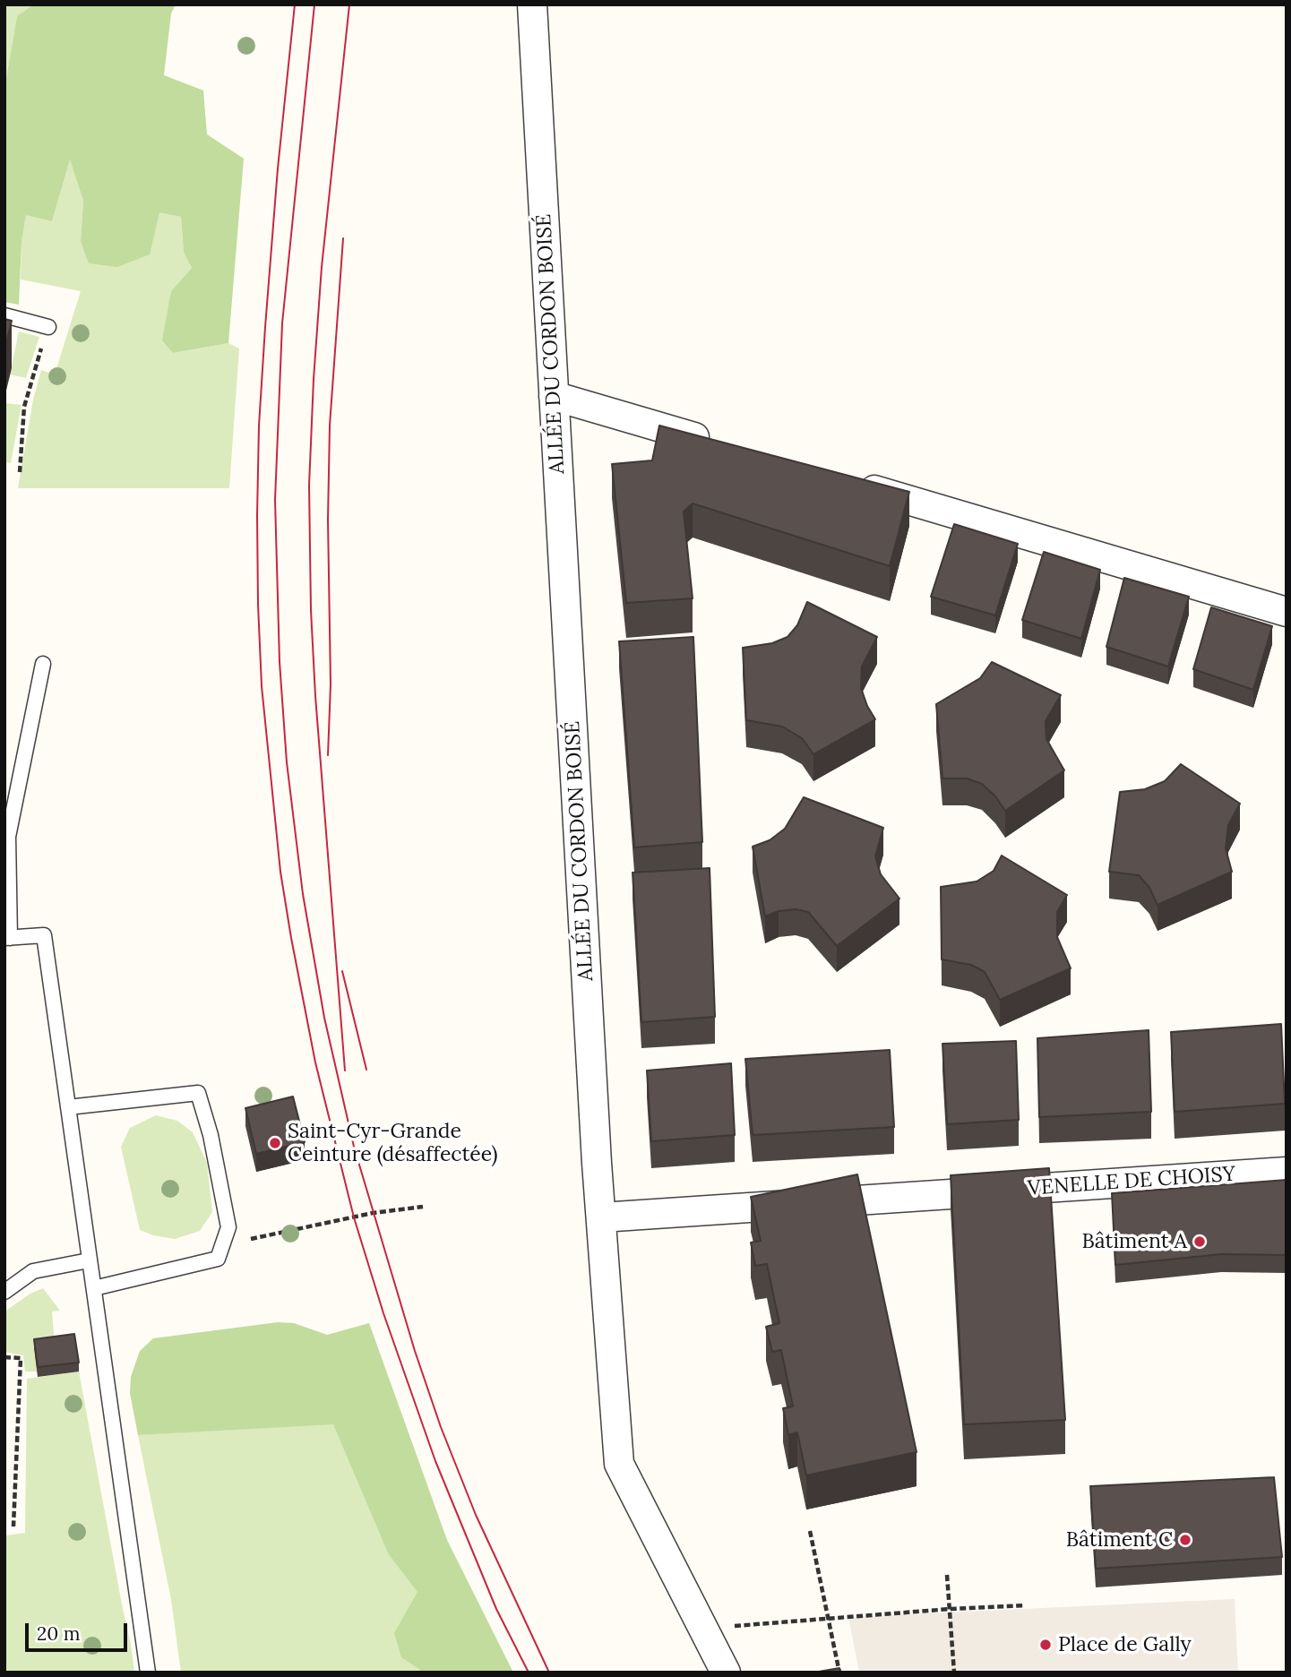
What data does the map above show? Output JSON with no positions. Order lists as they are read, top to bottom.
{
  "streets": {
    "street": ["ALLÉE DU CORDON BOISÉ", "VENELLE DE CHOISY"]
  },
  "crossings": [
    ["ALLÉE DU CORDON BOISÉ", "VENELLE DE CHOISY"]
  ],
  "places": [
    "Saint-Cyr-Grande Ceinture (désaffectée)",
    "Bâtiment A",
    "Bâtiment C",
    "Place de Gally"
  ],
  "scale_bar": "20 m"
}
